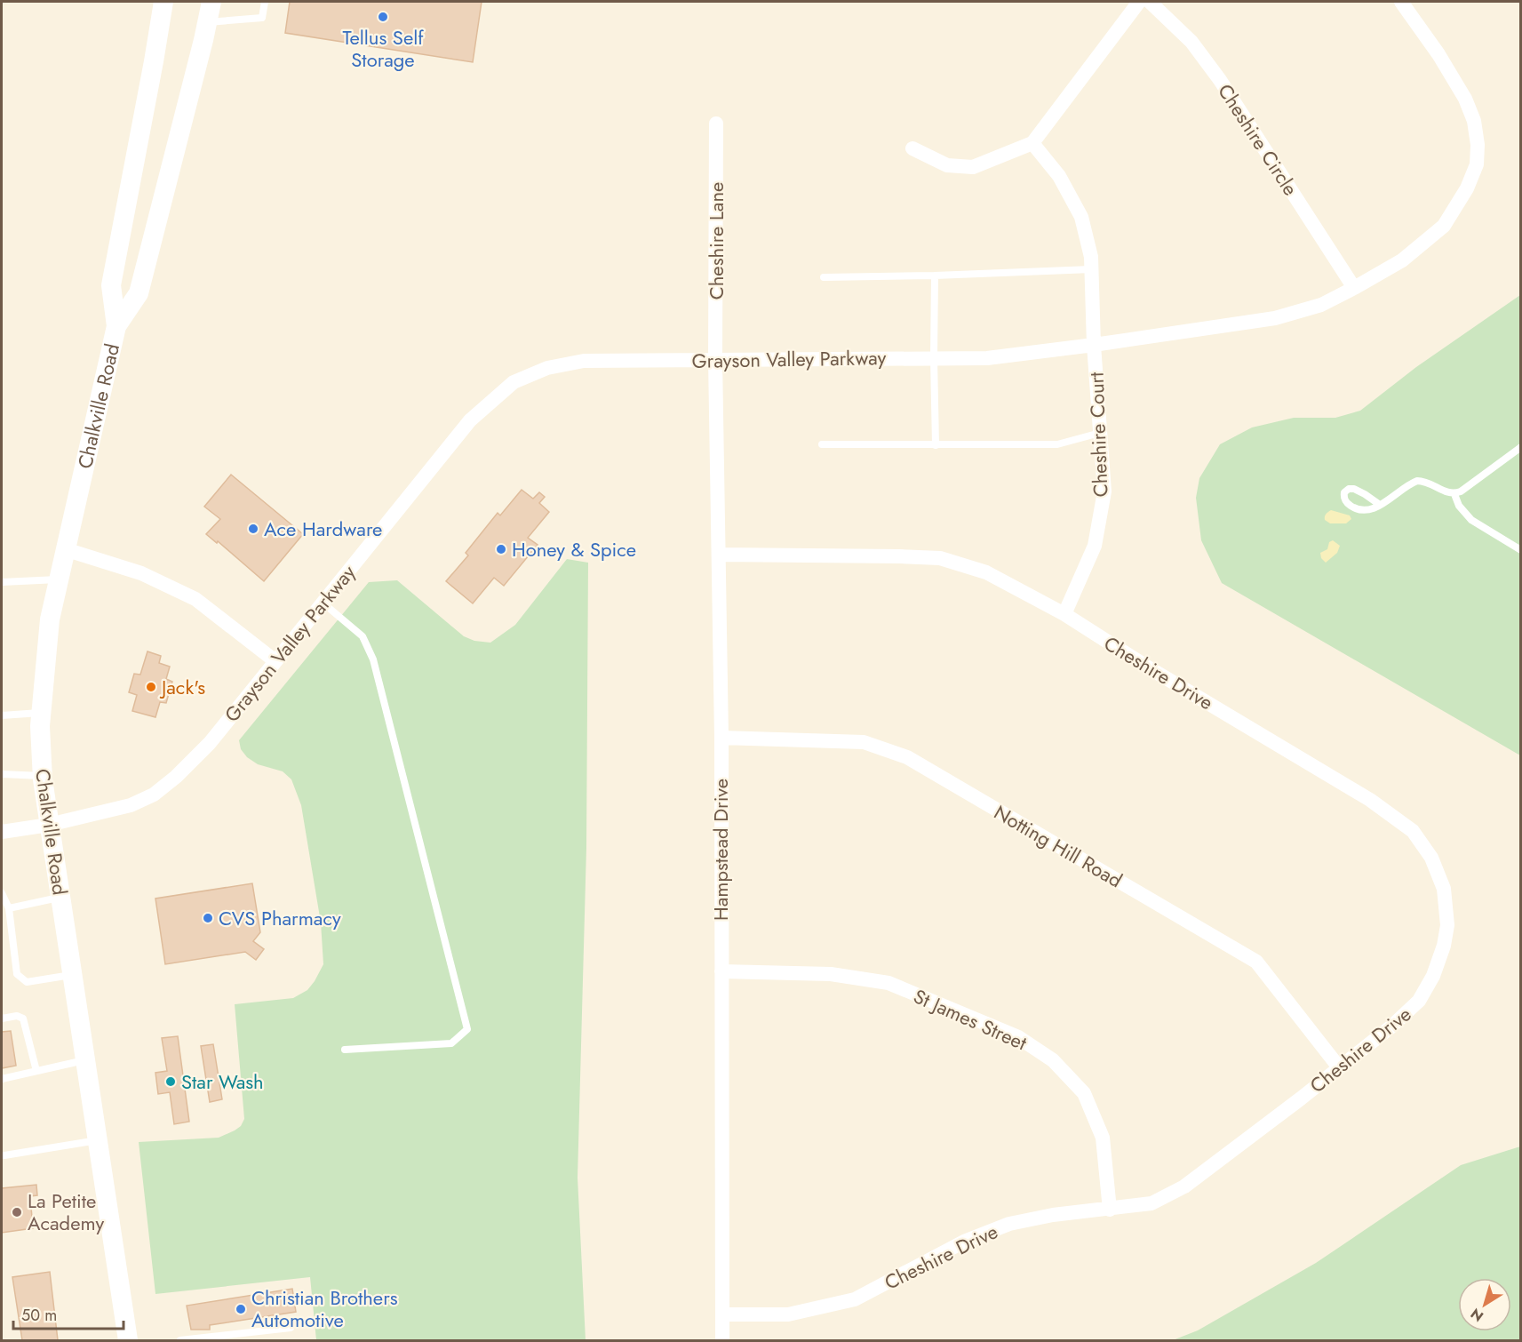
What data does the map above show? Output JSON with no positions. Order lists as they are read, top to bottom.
{
  "streets": {
    "main road": ["Chalkville Road"],
    "street": [
      "Cheshire Circle",
      "Cheshire Lane",
      "Grayson Valley Parkway",
      "Cheshire Court",
      "Cheshire Drive",
      "Notting Hill Road",
      "Hampstead Drive",
      "St James Street"
    ]
  },
  "crossings": [
    ["Cheshire Circle", "Grayson Valley Parkway"],
    ["Cheshire Lane", "Grayson Valley Parkway"],
    ["Cheshire Lane", "Hampstead Drive"],
    ["Grayson Valley Parkway", "Chalkville Road"],
    ["Grayson Valley Parkway", "Cheshire Court"],
    ["Grayson Valley Parkway", "Hampstead Drive"],
    ["Cheshire Court", "Cheshire Drive"],
    ["Cheshire Drive", "Notting Hill Road"],
    ["Cheshire Drive", "Hampstead Drive"],
    ["Cheshire Drive", "St James Street"],
    ["Notting Hill Road", "Hampstead Drive"],
    ["Hampstead Drive", "St James Street"]
  ],
  "places": [
    "Tellus Self Storage",
    "Ace Hardware",
    "Honey & Spice",
    "Jack's",
    "CVS Pharmacy",
    "Star Wash",
    "La Petite Academy",
    "Christian Brothers Automotive"
  ],
  "scale_bar": "50 m",
  "north": "bottom left"
}
